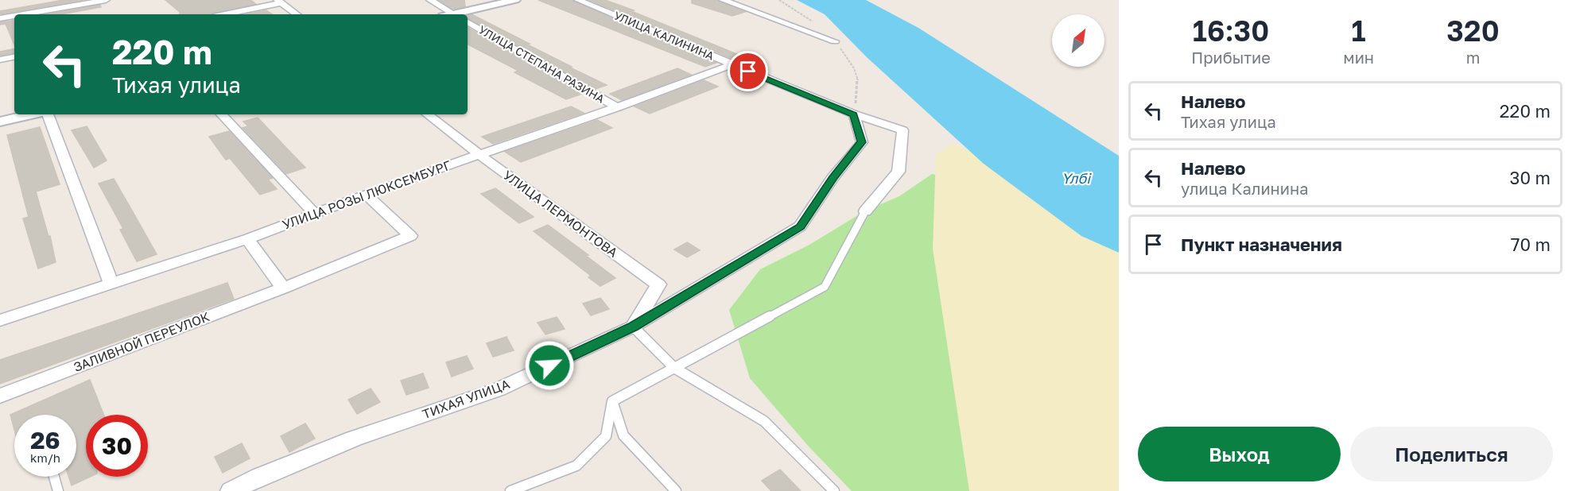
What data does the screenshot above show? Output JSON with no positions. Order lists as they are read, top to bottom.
{
  "streets": {
    "street": [
      "УЛИЦА КАЛИНИНА",
      "УЛИЦА СТЕПАНА РАЗИНА",
      "УЛИЦА РОЗЫ ЛЮКСЕМБУРГ",
      "УЛИЦА ЛЕРМОНТОВА",
      "ЗАЛИВНОЙ ПЕРЕУЛОК",
      "ТИХАЯ УЛИЦА"
    ]
  },
  "crossings": [
    ["УЛИЦА КАЛИНИНА", "УЛИЦА РОЗЫ ЛЮКСЕМБУРГ"],
    ["УЛИЦА КАЛИНИНА", "ТИХАЯ УЛИЦА"],
    ["УЛИЦА СТЕПАНА РАЗИНА", "УЛИЦА РОЗЫ ЛЮКСЕМБУРГ"],
    ["УЛИЦА РОЗЫ ЛЮКСЕМБУРГ", "УЛИЦА ЛЕРМОНТОВА"],
    ["УЛИЦА РОЗЫ ЛЮКСЕМБУРГ", "ЗАЛИВНОЙ ПЕРЕУЛОК"],
    ["УЛИЦА ЛЕРМОНТОВА", "ТИХАЯ УЛИЦА"]
  ],
  "water": ["Үлбі"],
  "north": "top right",
  "page": {
    "eta": [
      "16:30",
      "Прибытие",
      "1",
      "мин",
      "320",
      "m"
    ],
    "turn": ["220 m", "Тихая улица"],
    "list": [
      {
        "name": "Налево",
        "note": "Тихая улица",
        "value": "220 m"
      },
      {
        "name": "Налево",
        "note": "улица Калинина",
        "value": "30 m"
      },
      {
        "name": "Пункт назначения",
        "value": "70 m"
      }
    ],
    "speed": "26 km/h",
    "limit": "30",
    "buttons": ["Выход", "Поделиться"]
  }
}
